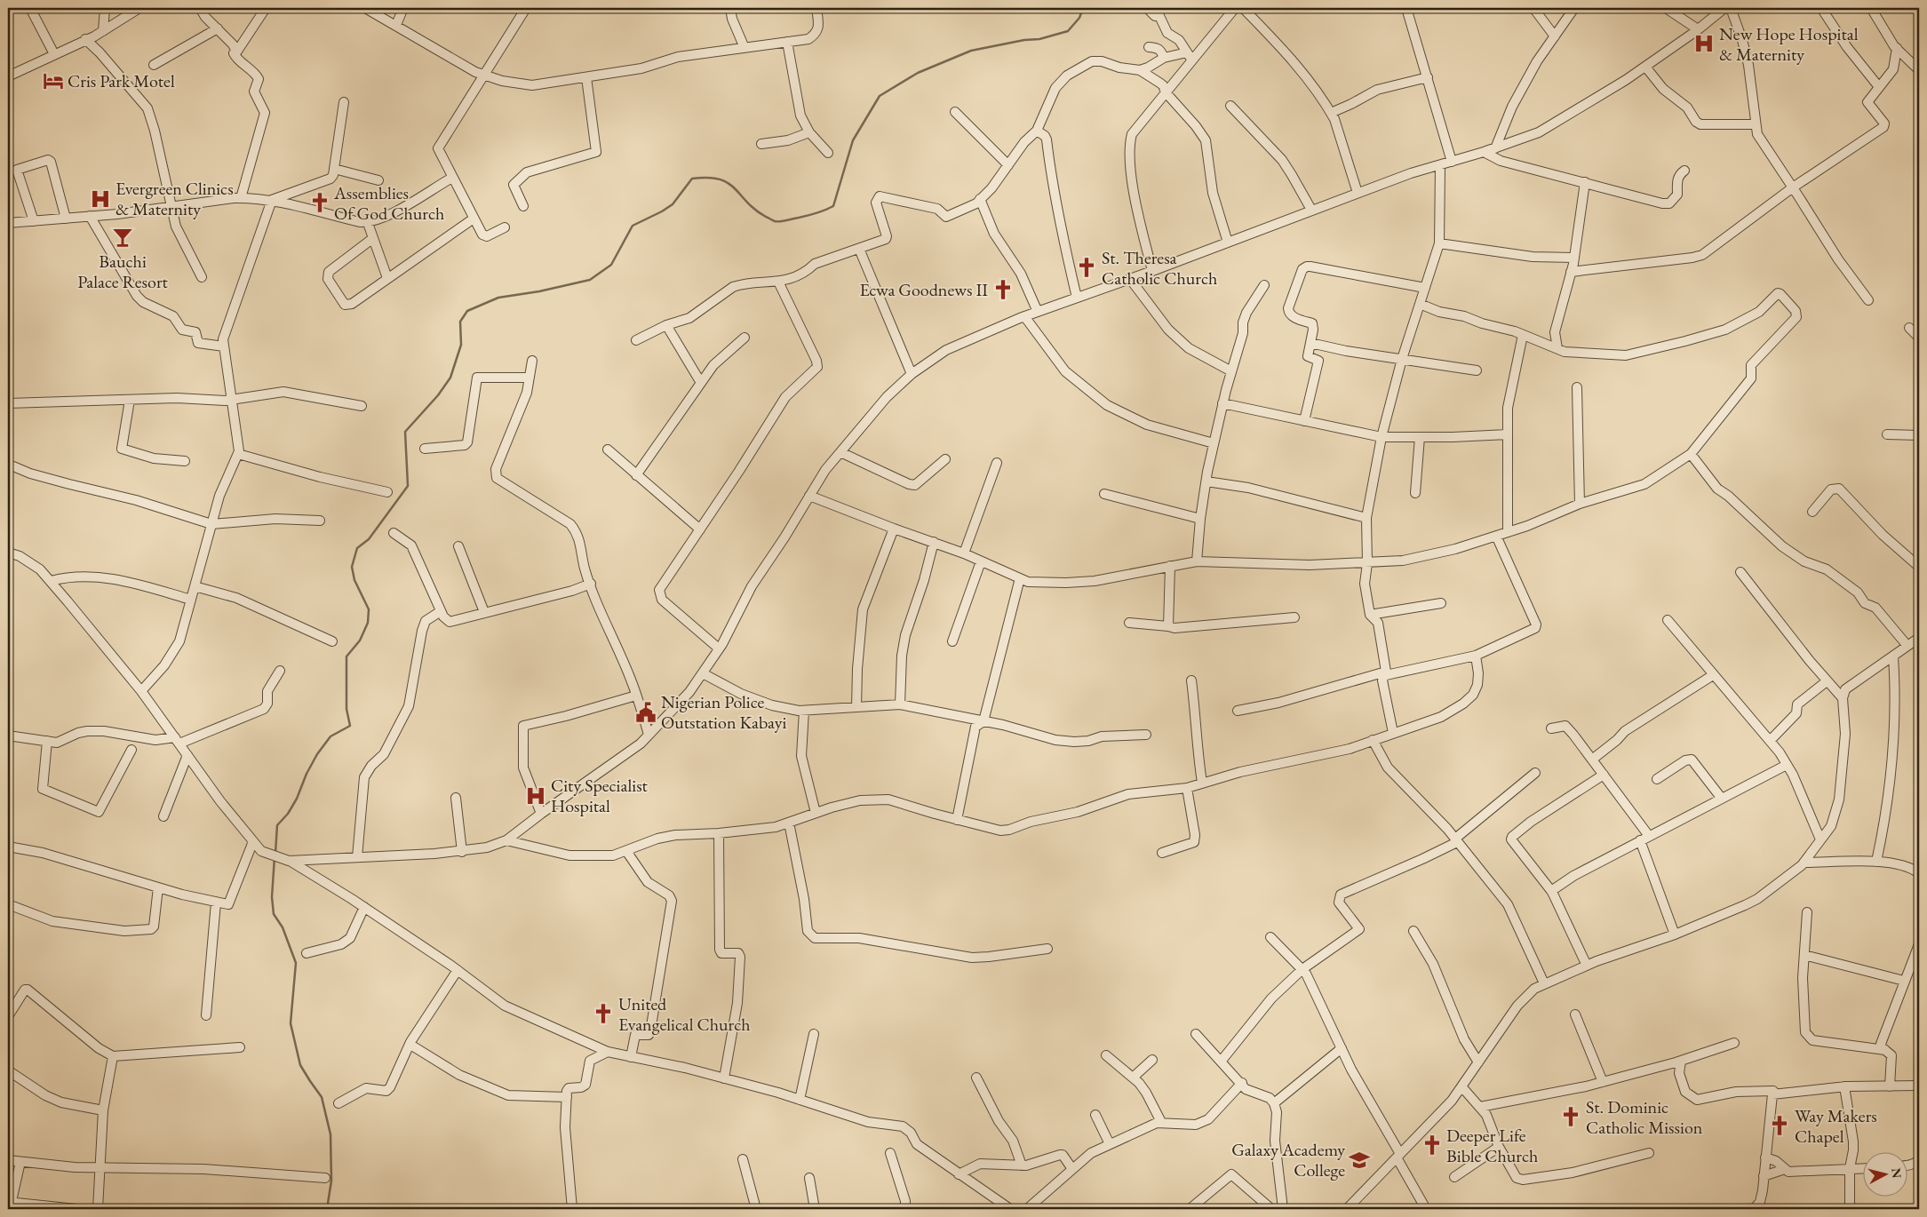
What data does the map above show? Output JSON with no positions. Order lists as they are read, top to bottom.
{
  "places": {
    "hospital": ["New Hope Hospital & Maternity", "Evergreen Clinics & Maternity", "City Specialist Hospital"],
    "hotel": ["Cris Park Motel"],
    "church": [
      "Assemblies Of God Church",
      "St. Theresa Catholic Church",
      "Ecwa Goodnews II",
      "United Evangelical Church",
      "St. Dominic Catholic Mission",
      "Way Makers Chapel",
      "Deeper Life Bible Church"
    ],
    "bar": ["Bauchi Palace Resort"],
    "public building": ["Nigerian Police Outstation Kabayi"],
    "school or university": ["Galaxy Academy College"]
  },
  "north": "right"
}
